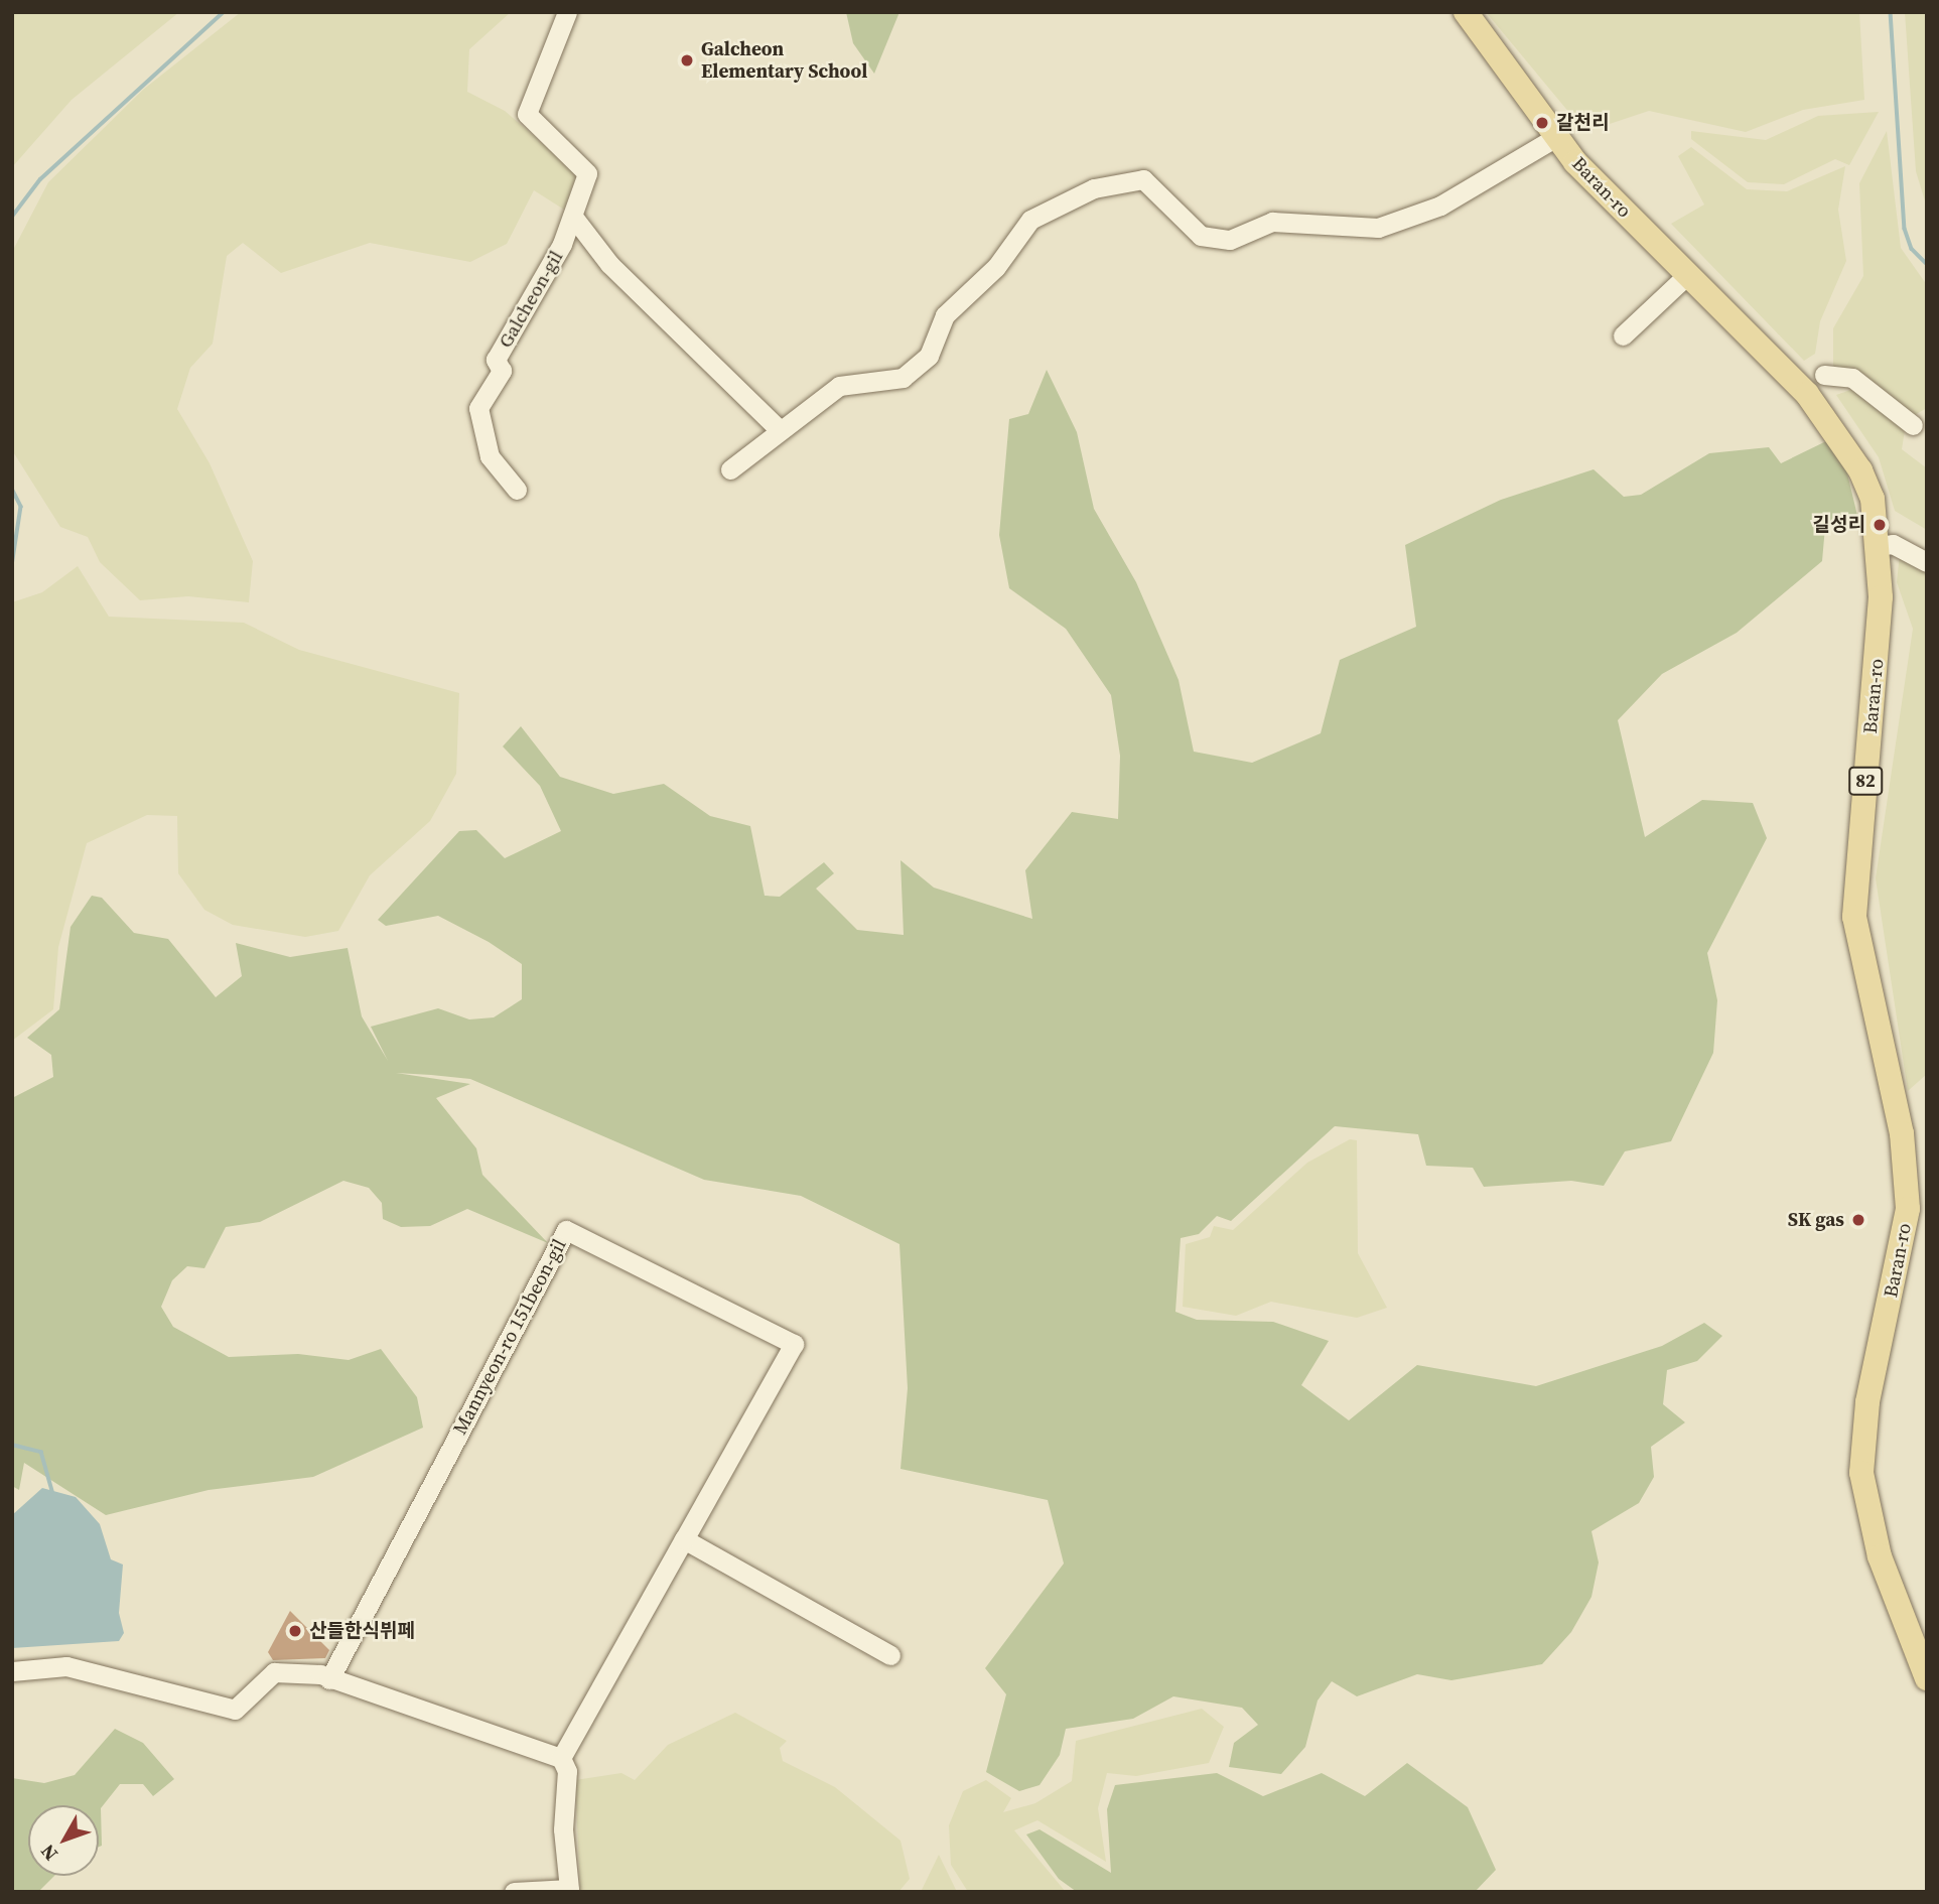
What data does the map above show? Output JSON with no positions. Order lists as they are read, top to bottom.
{
  "streets": {
    "main road": ["Baran-ro", "82"],
    "street": ["Galcheon-gil", "Mannyeon-ro 151beon-gil"]
  },
  "places": [
    "Galcheon Elementary School",
    "갈천리",
    "길성리",
    "SK gas",
    "산들한식뷔페"
  ],
  "north": "bottom left"
}
